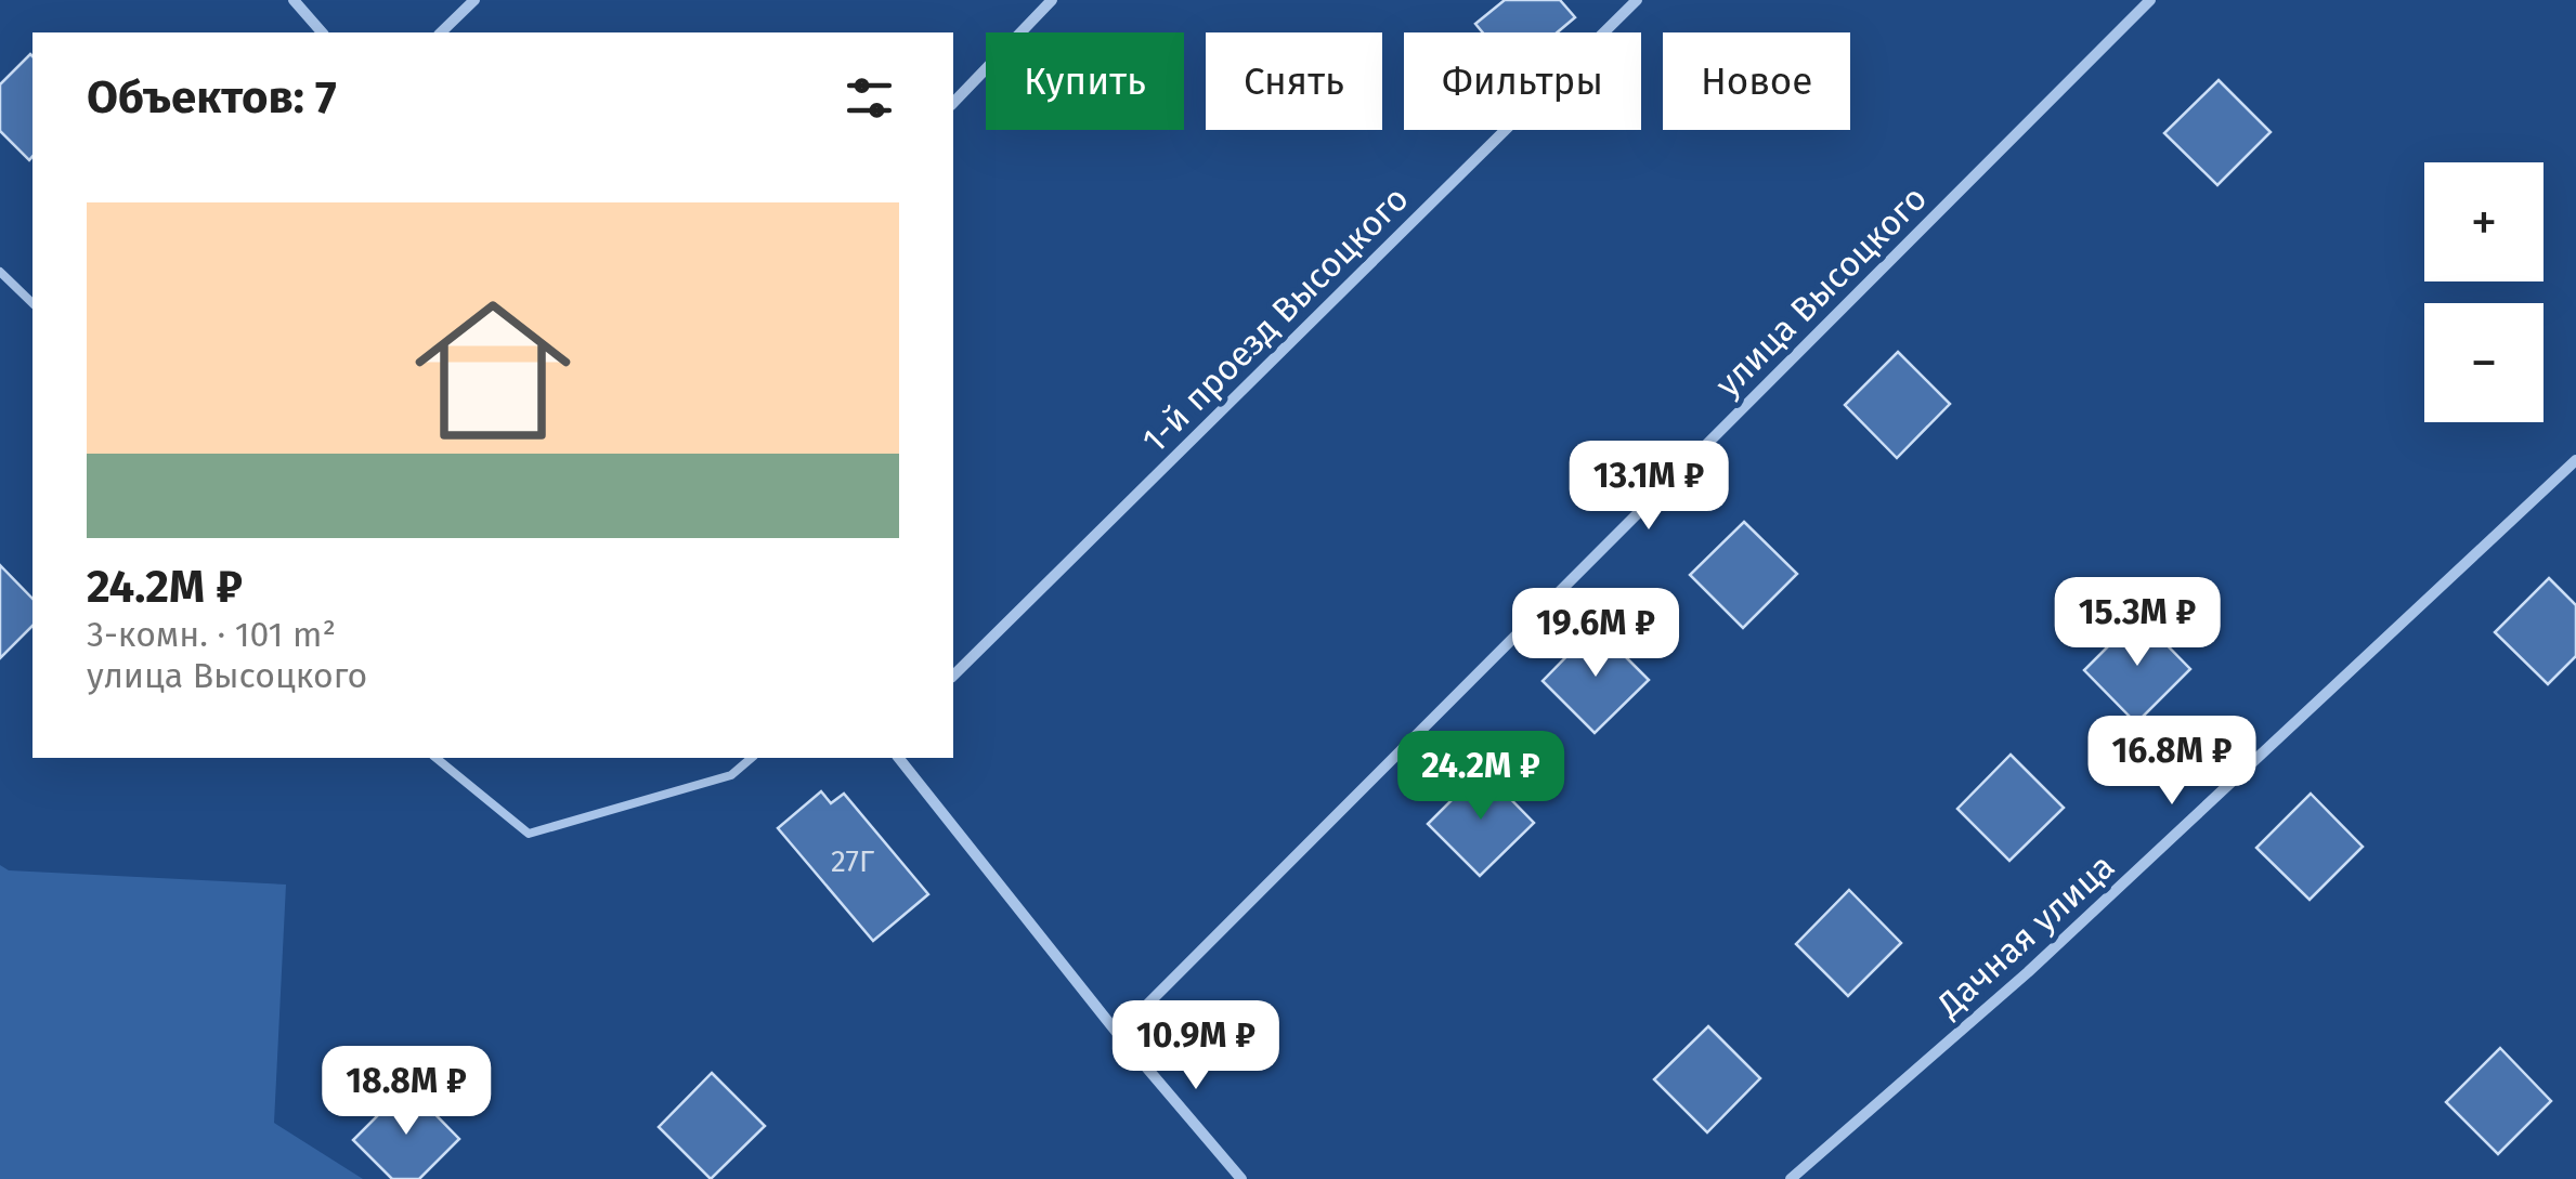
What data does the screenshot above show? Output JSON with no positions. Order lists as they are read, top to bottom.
{
  "streets": {
    "street": ["улица Высоцкого", "1-й проезд Высоцкого", "Дачная улица"]
  },
  "house_numbers": ["27Г"],
  "page": {
    "chip": [
      "Купить",
      "Снять",
      "Фильтры",
      "Новое"
    ],
    "heading": "Объектов: 7",
    "map_buttons": ["+", "−"],
    "list": [
      {
        "name": "24.2M ₽",
        "note": "3-комн. · 101 m² · улица Высоцкого"
      }
    ],
    "price": [
      "13.1M ₽",
      "15.3M ₽",
      "19.6M ₽",
      "16.8M ₽",
      "24.2M ₽",
      "10.9M ₽",
      "18.8M ₽"
    ]
  }
}
